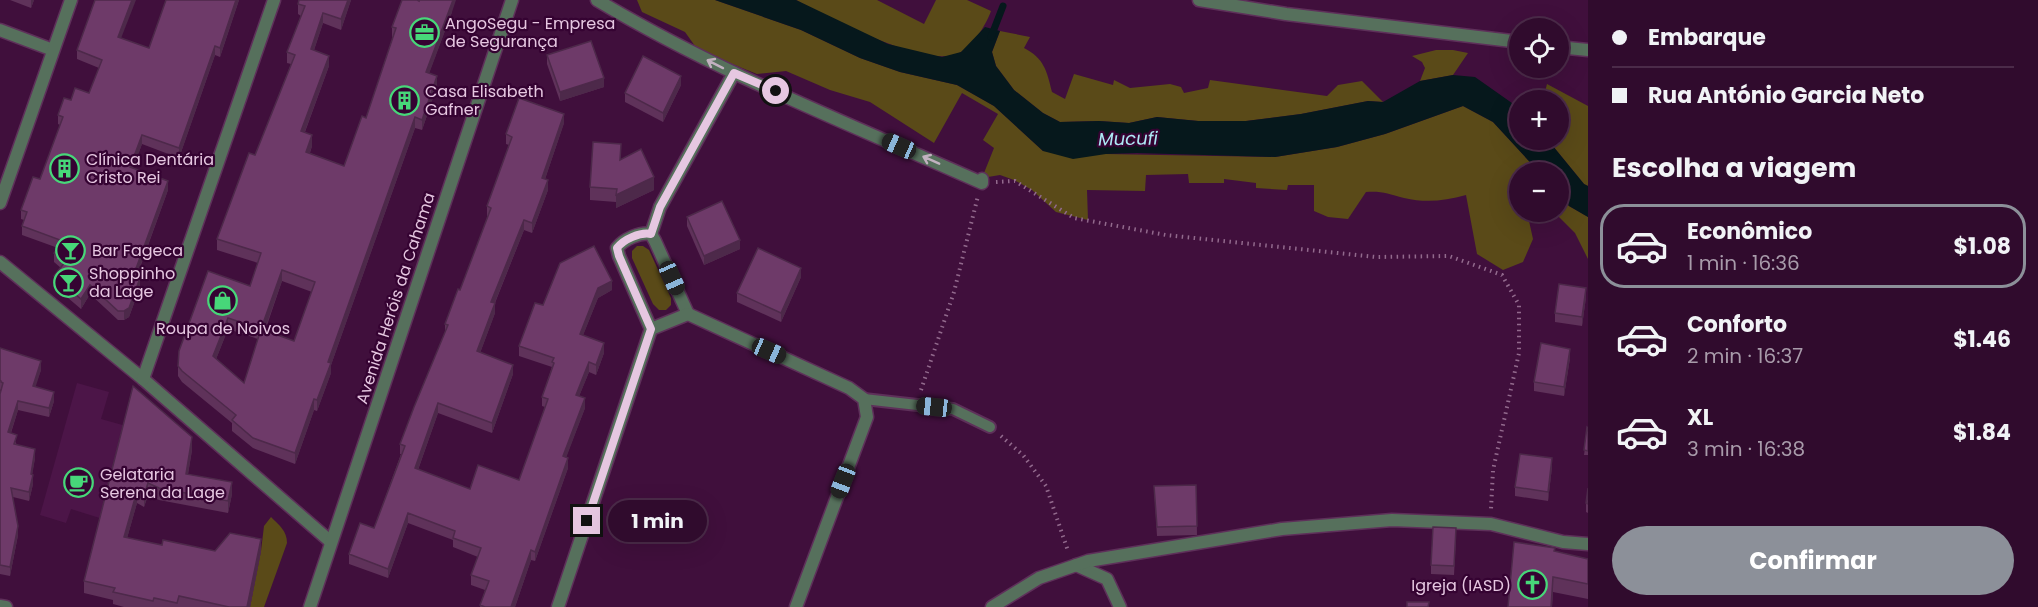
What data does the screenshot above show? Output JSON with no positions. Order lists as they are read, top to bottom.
{
  "streets": {
    "street": ["Avenida Heróis da Cahama"]
  },
  "water": ["Mucufi"],
  "places": {
    "office": ["AngoSegu - Empresa de Segurança"],
    "building": ["Casa Elisabeth Gafner", "Clínica Dentária Cristo Rei"],
    "bar": ["Bar Fageca", "Shoppinho da Lage"],
    "shop": ["Roupa de Noivos"],
    "cafe": ["Gelataria Serena da Lage"],
    "church": ["Igreja (IASD)"]
  },
  "page": {
    "banner": ["Embarque", "Rua António Garcia Neto"],
    "map_buttons": ["+", "−"],
    "heading": "Escolha a viagem",
    "list": [
      {
        "name": "Econômico",
        "note": "1 min · 16:36",
        "value": "$1.08"
      },
      {
        "name": "Conforto",
        "note": "2 min · 16:37",
        "value": "$1.46"
      },
      {
        "name": "XL",
        "note": "3 min · 16:38",
        "value": "$1.84"
      }
    ],
    "bubble": "1 min",
    "buttons": "Confirmar"
  }
}
